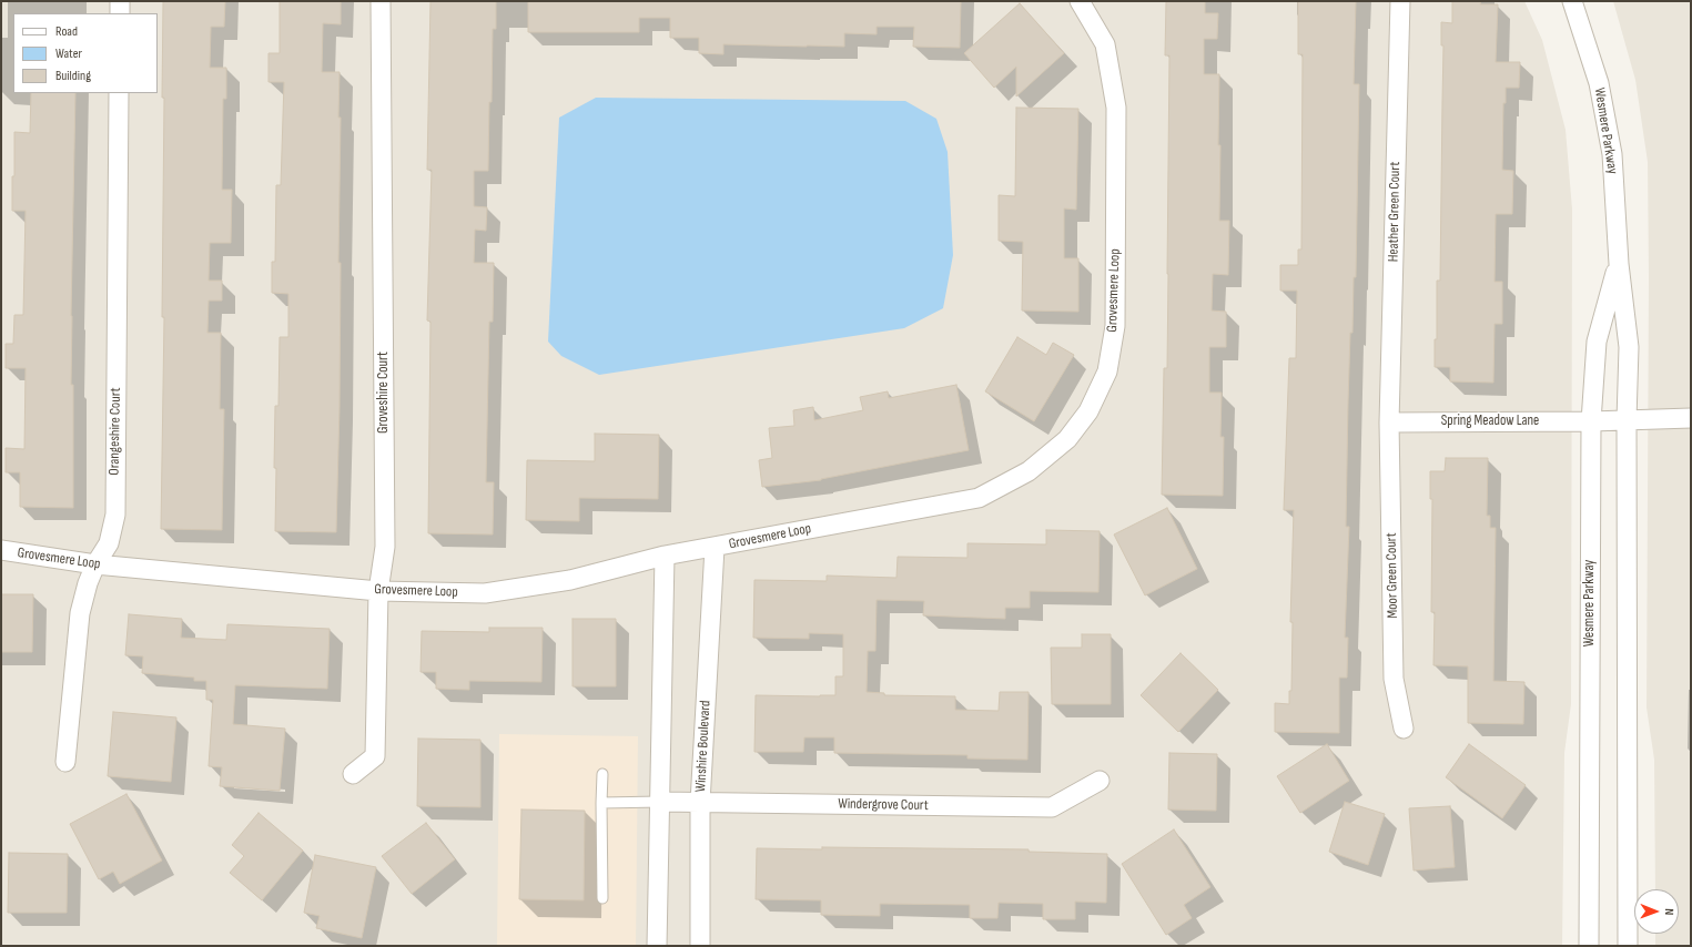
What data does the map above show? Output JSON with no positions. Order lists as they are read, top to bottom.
{
  "streets": {
    "street": [
      "Wesmere Parkway",
      "Heather Green Court",
      "Grovesmere Loop",
      "Groveshire Court",
      "Spring Meadow Lane",
      "Orangeshire Court",
      "Moor Green Court",
      "Winshire Boulevard",
      "Windergrove Court"
    ]
  },
  "crossings": [
    ["Wesmere Parkway", "Spring Meadow Lane"],
    ["Heather Green Court", "Spring Meadow Lane"],
    ["Heather Green Court", "Moor Green Court"],
    ["Grovesmere Loop", "Groveshire Court"],
    ["Grovesmere Loop", "Orangeshire Court"],
    ["Grovesmere Loop", "Winshire Boulevard"],
    ["Spring Meadow Lane", "Moor Green Court"],
    ["Winshire Boulevard", "Windergrove Court"]
  ],
  "legend": ["Road", "Water", "Building"],
  "north": "right"
}
